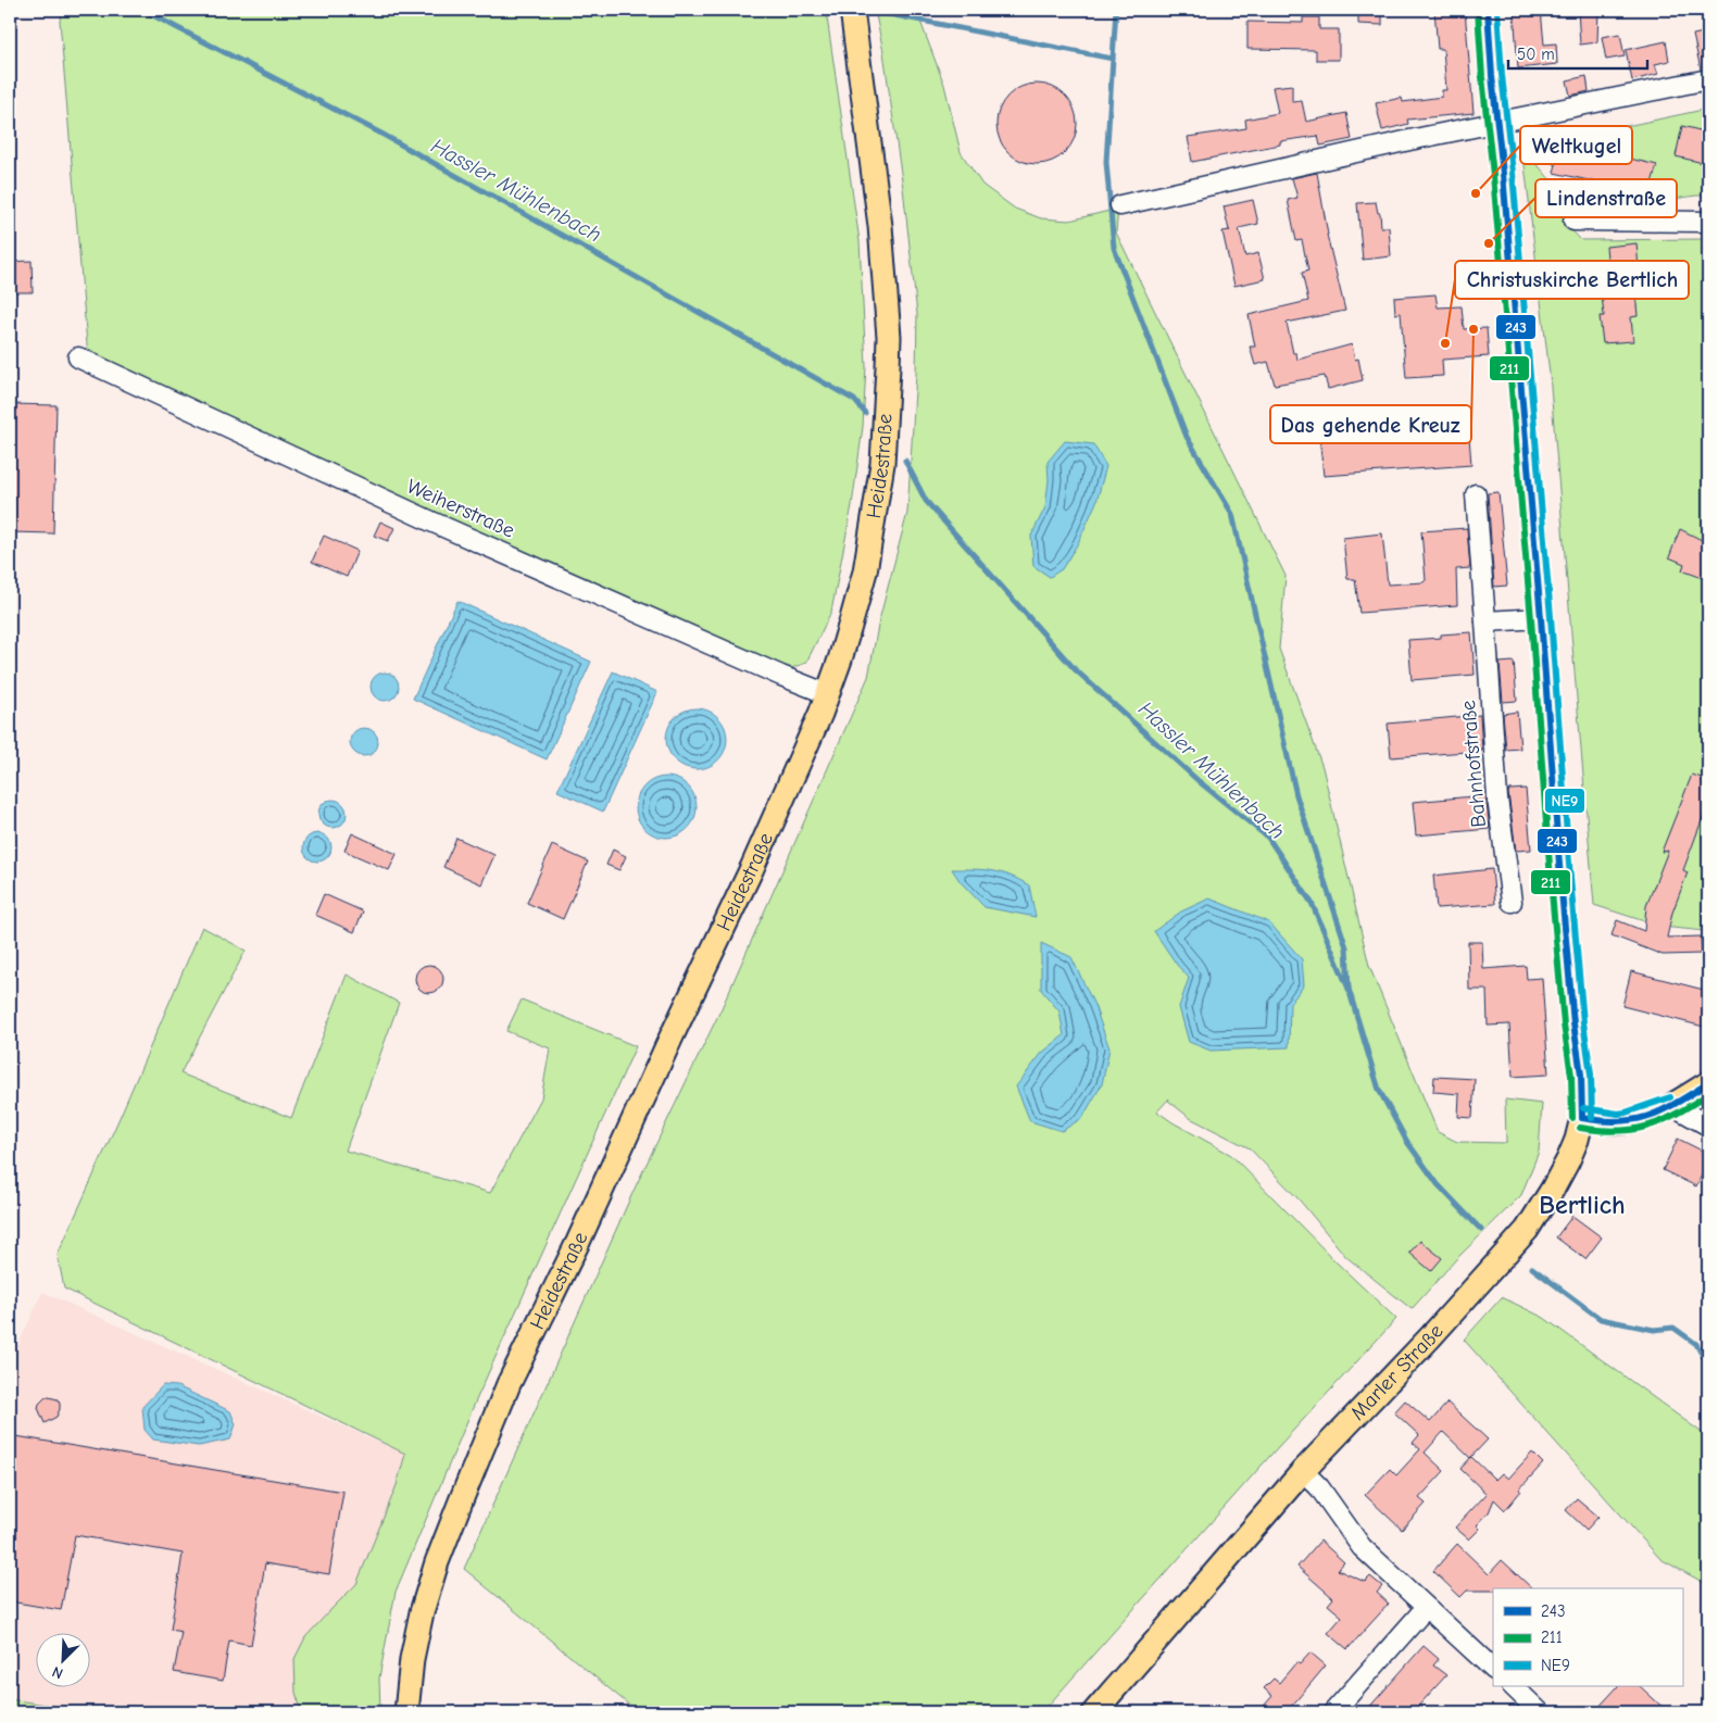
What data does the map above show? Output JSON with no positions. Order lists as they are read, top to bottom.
{
  "streets": {
    "main road": ["Heidestraße", "Marler Straße"],
    "street": ["Weiherstraße", "Bahnhofstraße"]
  },
  "crossings": [
    ["Heidestraße", "Weiherstraße"]
  ],
  "districts": ["Bertlich"],
  "water": ["Hassler Mühlenbach"],
  "places": [
    "Weltkugel",
    "Lindenstraße",
    "Das gehende Kreuz",
    "Christuskirche Bertlich"
  ],
  "lines": ["transit line 243", "transit line NE9", "transit line 211"],
  "legend": ["243", "211", "NE9"],
  "scale_bar": "50 m",
  "north": "bottom left"
}
